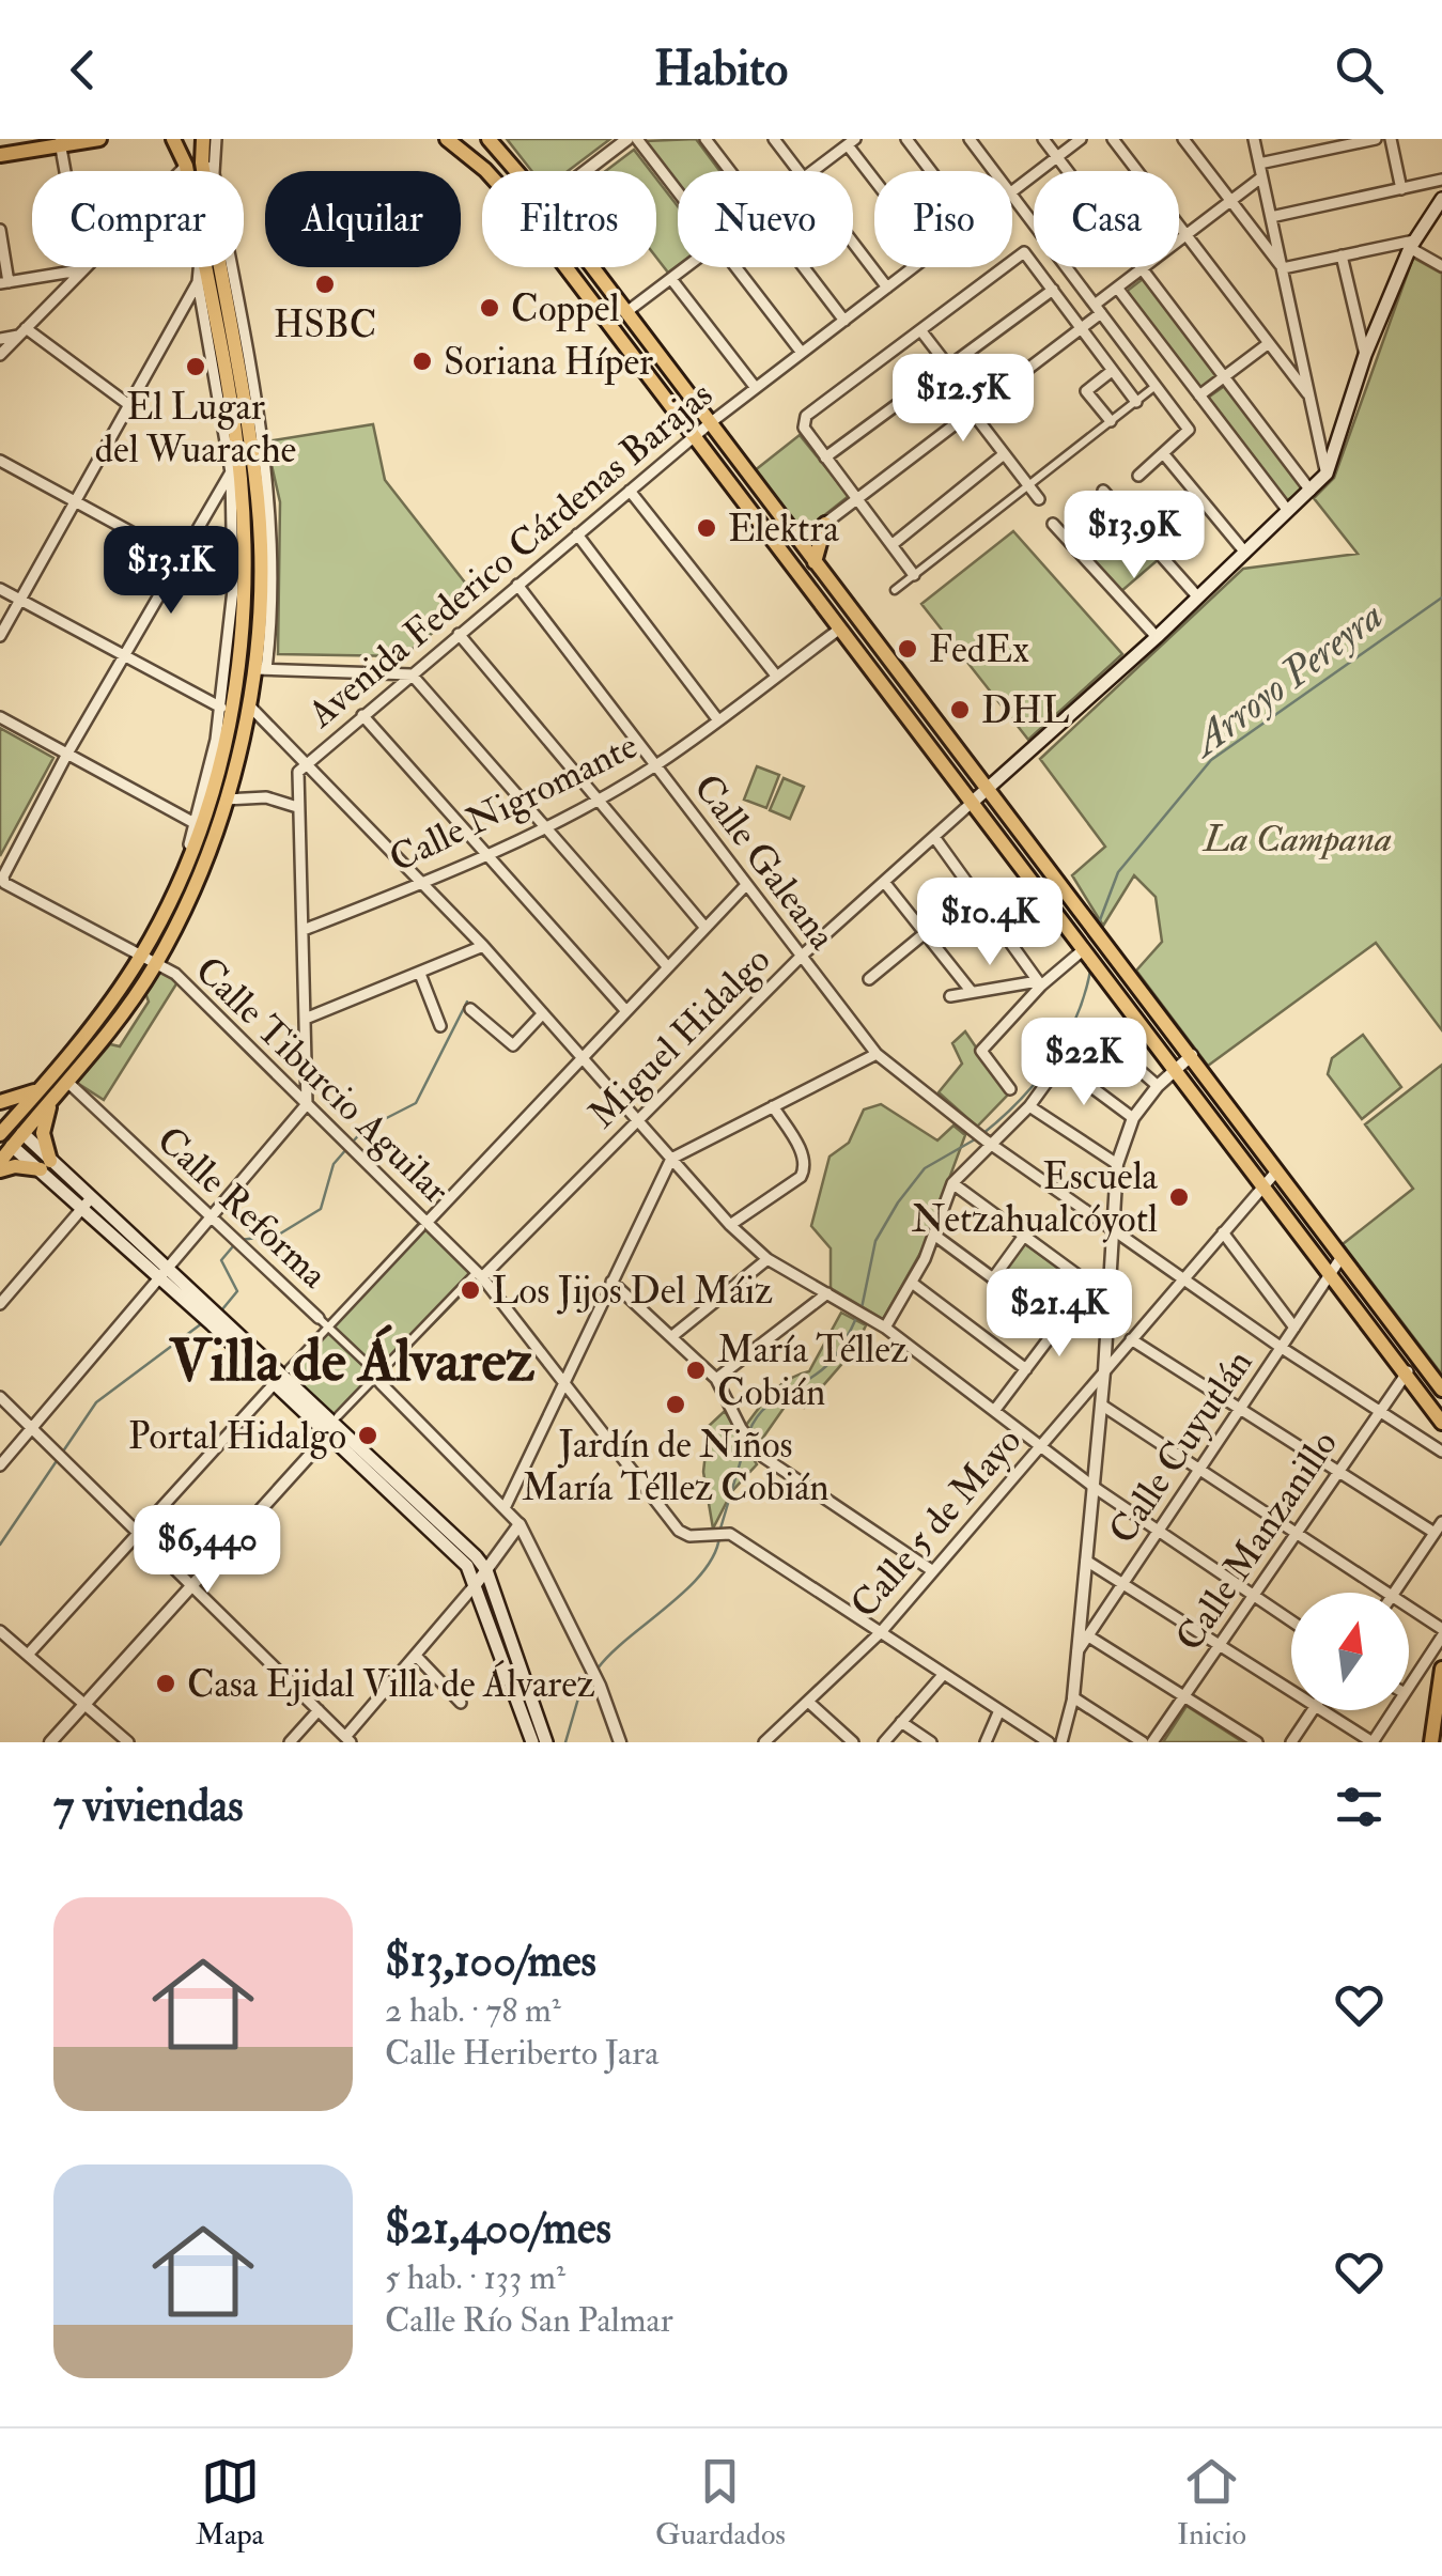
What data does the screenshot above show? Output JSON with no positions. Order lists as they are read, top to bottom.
{
  "streets": {
    "street": [
      "Avenida Federico Cárdenas Barajas",
      "Calle Nigromante",
      "Calle Galeana",
      "Miguel Hidalgo",
      "Calle Tiburcio Aguilar",
      "Calle Reforma",
      "Calle Cuyutlán",
      "Calle 5 de Mayo",
      "Calle Manzanillo"
    ]
  },
  "crossings": [
    ["Avenida Federico Cárdenas Barajas", "Calle Nigromante"],
    ["Avenida Federico Cárdenas Barajas", "Calle Galeana"],
    ["Avenida Federico Cárdenas Barajas", "Miguel Hidalgo"],
    ["Avenida Federico Cárdenas Barajas", "Calle Cuyutlán"],
    ["Avenida Federico Cárdenas Barajas", "Calle 5 de Mayo"],
    ["Avenida Federico Cárdenas Barajas", "Calle Manzanillo"],
    ["Calle Nigromante", "Calle Galeana"],
    ["Calle Galeana", "Miguel Hidalgo"],
    ["Calle Galeana", "Calle Cuyutlán"],
    ["Calle Galeana", "Calle 5 de Mayo"],
    ["Calle Galeana", "Calle Manzanillo"],
    ["Miguel Hidalgo", "Calle Tiburcio Aguilar"],
    ["Calle Tiburcio Aguilar", "Calle 5 de Mayo"]
  ],
  "districts": ["Villa de Álvarez"],
  "water": ["Arroyo Pereyra"],
  "parks": ["La Campana"],
  "places": [
    "HSBC",
    "Coppel",
    "Soriana Híper",
    "El Lugar del Wuarache",
    "Elektra",
    "FedEx",
    "DHL",
    "Escuela Netzahualcóyotl",
    "Los Jijos Del Máiz",
    "María Téllez Cobián",
    "Jardín de Niños María Téllez Cobián",
    "Portal Hidalgo",
    "Casa Ejidal Villa de Álvarez"
  ],
  "north": "top",
  "page": {
    "header": "Habito",
    "chip": [
      "Comprar",
      "Alquilar",
      "Filtros",
      "Nuevo",
      "Piso",
      "Casa"
    ],
    "price": [
      "$12.5K",
      "$13.9K",
      "$13.1K",
      "$10.4K",
      "$22K",
      "$21.4K",
      "$6,440"
    ],
    "heading": "7 viviendas",
    "list": [
      {
        "name": "$13,100/mes",
        "note": "2 hab. · 78 m² · Calle Heriberto Jara"
      },
      {
        "name": "$21,400/mes",
        "note": "5 hab. · 133 m² · Calle Río San Palmar"
      }
    ],
    "tabs": ["Mapa", "Guardados", "Inicio"]
  }
}
